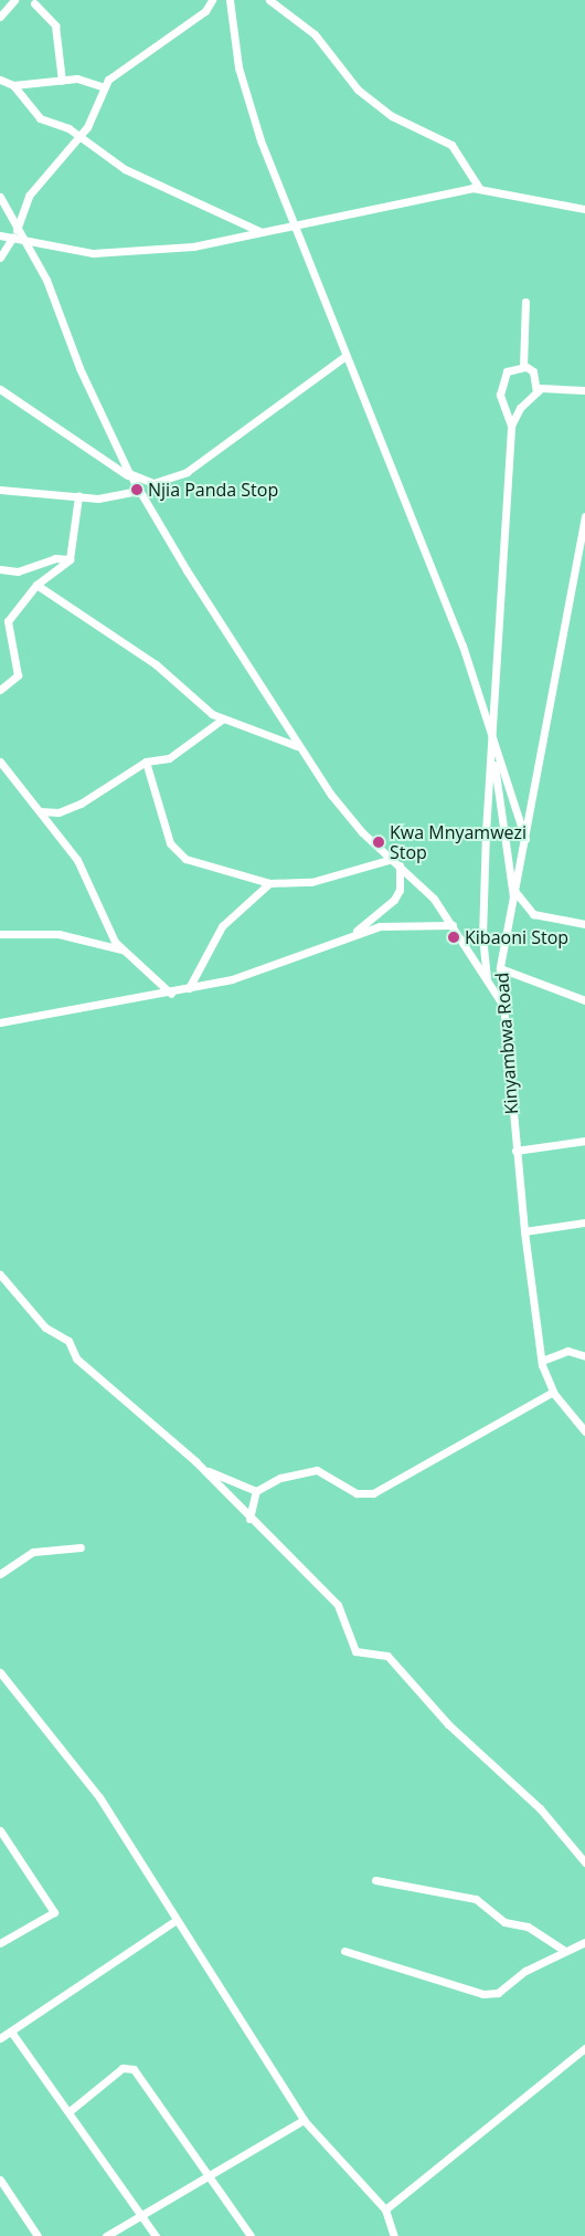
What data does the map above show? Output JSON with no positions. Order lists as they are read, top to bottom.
{
  "streets": {
    "street": ["Kinyambwa Road"]
  },
  "places": ["Njia Panda Stop", "Kwa Mnyamwezi Stop", "Kibaoni Stop"]
}
